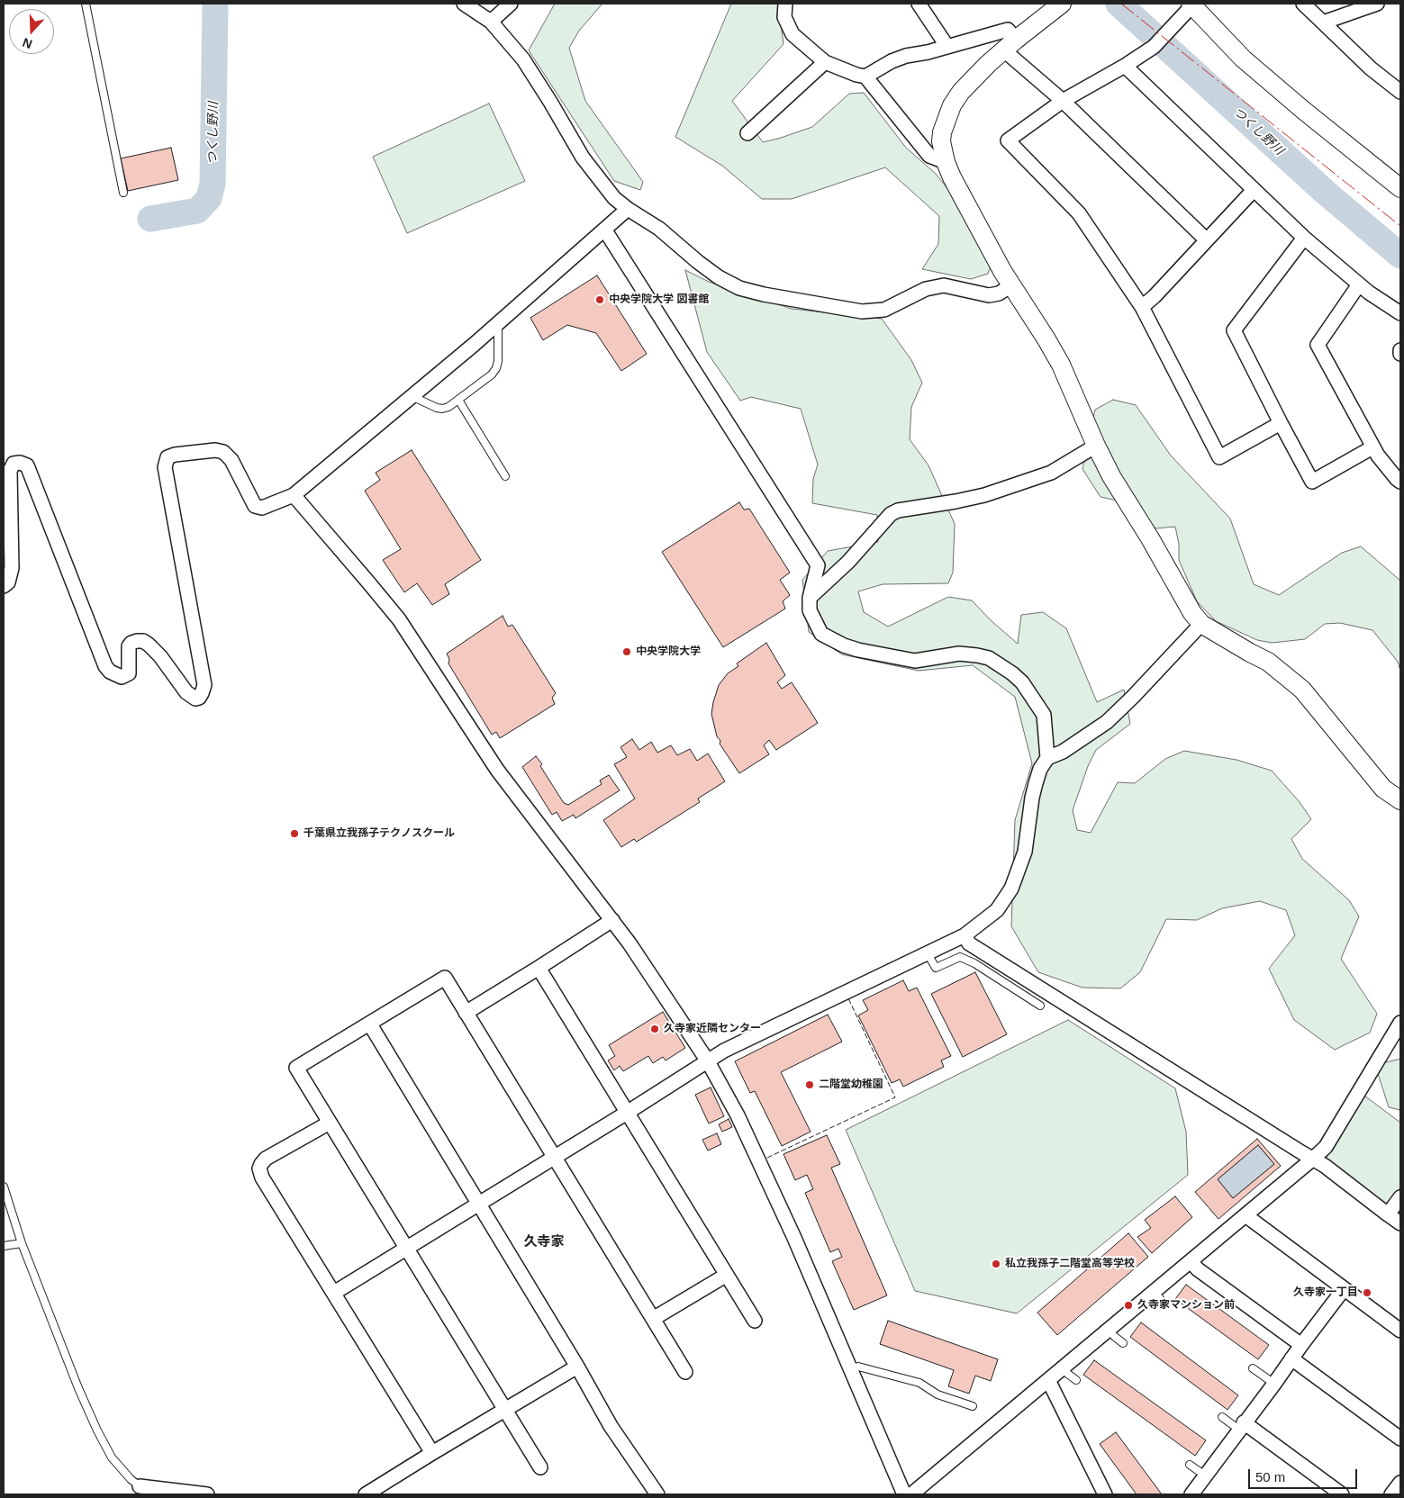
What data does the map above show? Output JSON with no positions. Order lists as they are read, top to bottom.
{
  "districts": ["久寺家"],
  "water": ["つくし野川"],
  "places": [
    "中央学院大学 図書館",
    "中央学院大学",
    "千葉県立我孫子テクノスクール",
    "久寺家近隣センター",
    "二階堂幼稚園",
    "私立我孫子二階堂高等学校",
    "久寺家一丁目",
    "久寺家マンション前"
  ],
  "scale_bar": "50 m",
  "north": "bottom"
}
